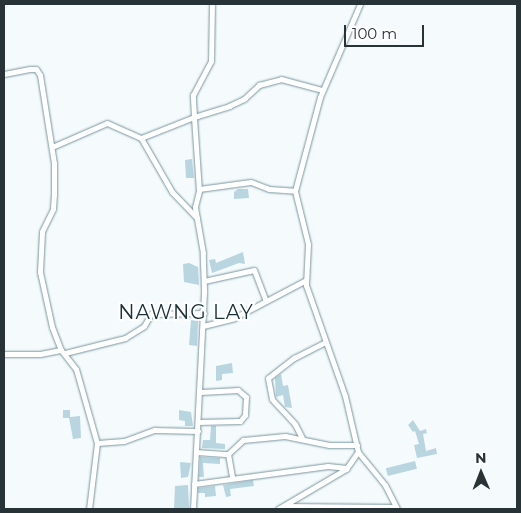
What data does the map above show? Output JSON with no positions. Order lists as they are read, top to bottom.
{
  "districts": ["NAWNG LAY"],
  "scale_bar": "100 m",
  "north": "top"
}
